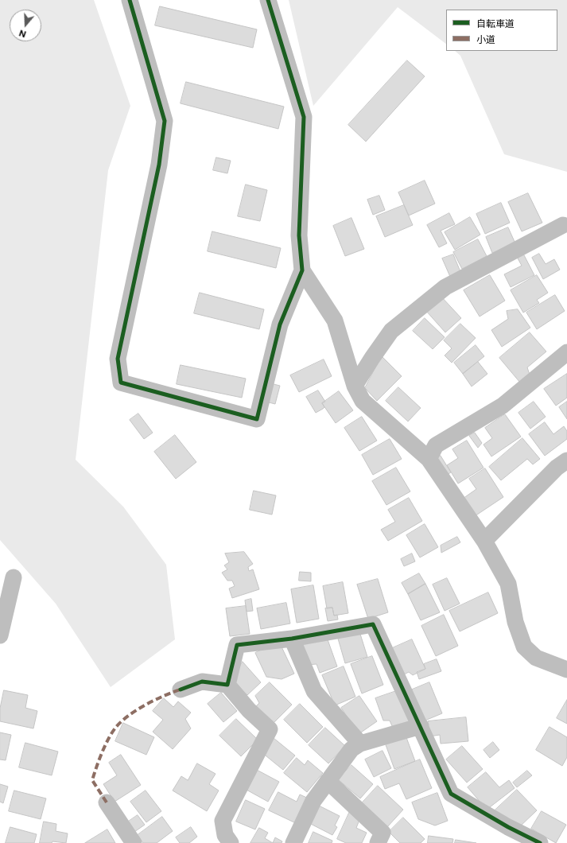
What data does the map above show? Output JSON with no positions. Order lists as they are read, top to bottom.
{
  "legend": ["自転車道", "小道"],
  "north": "bottom"
}
